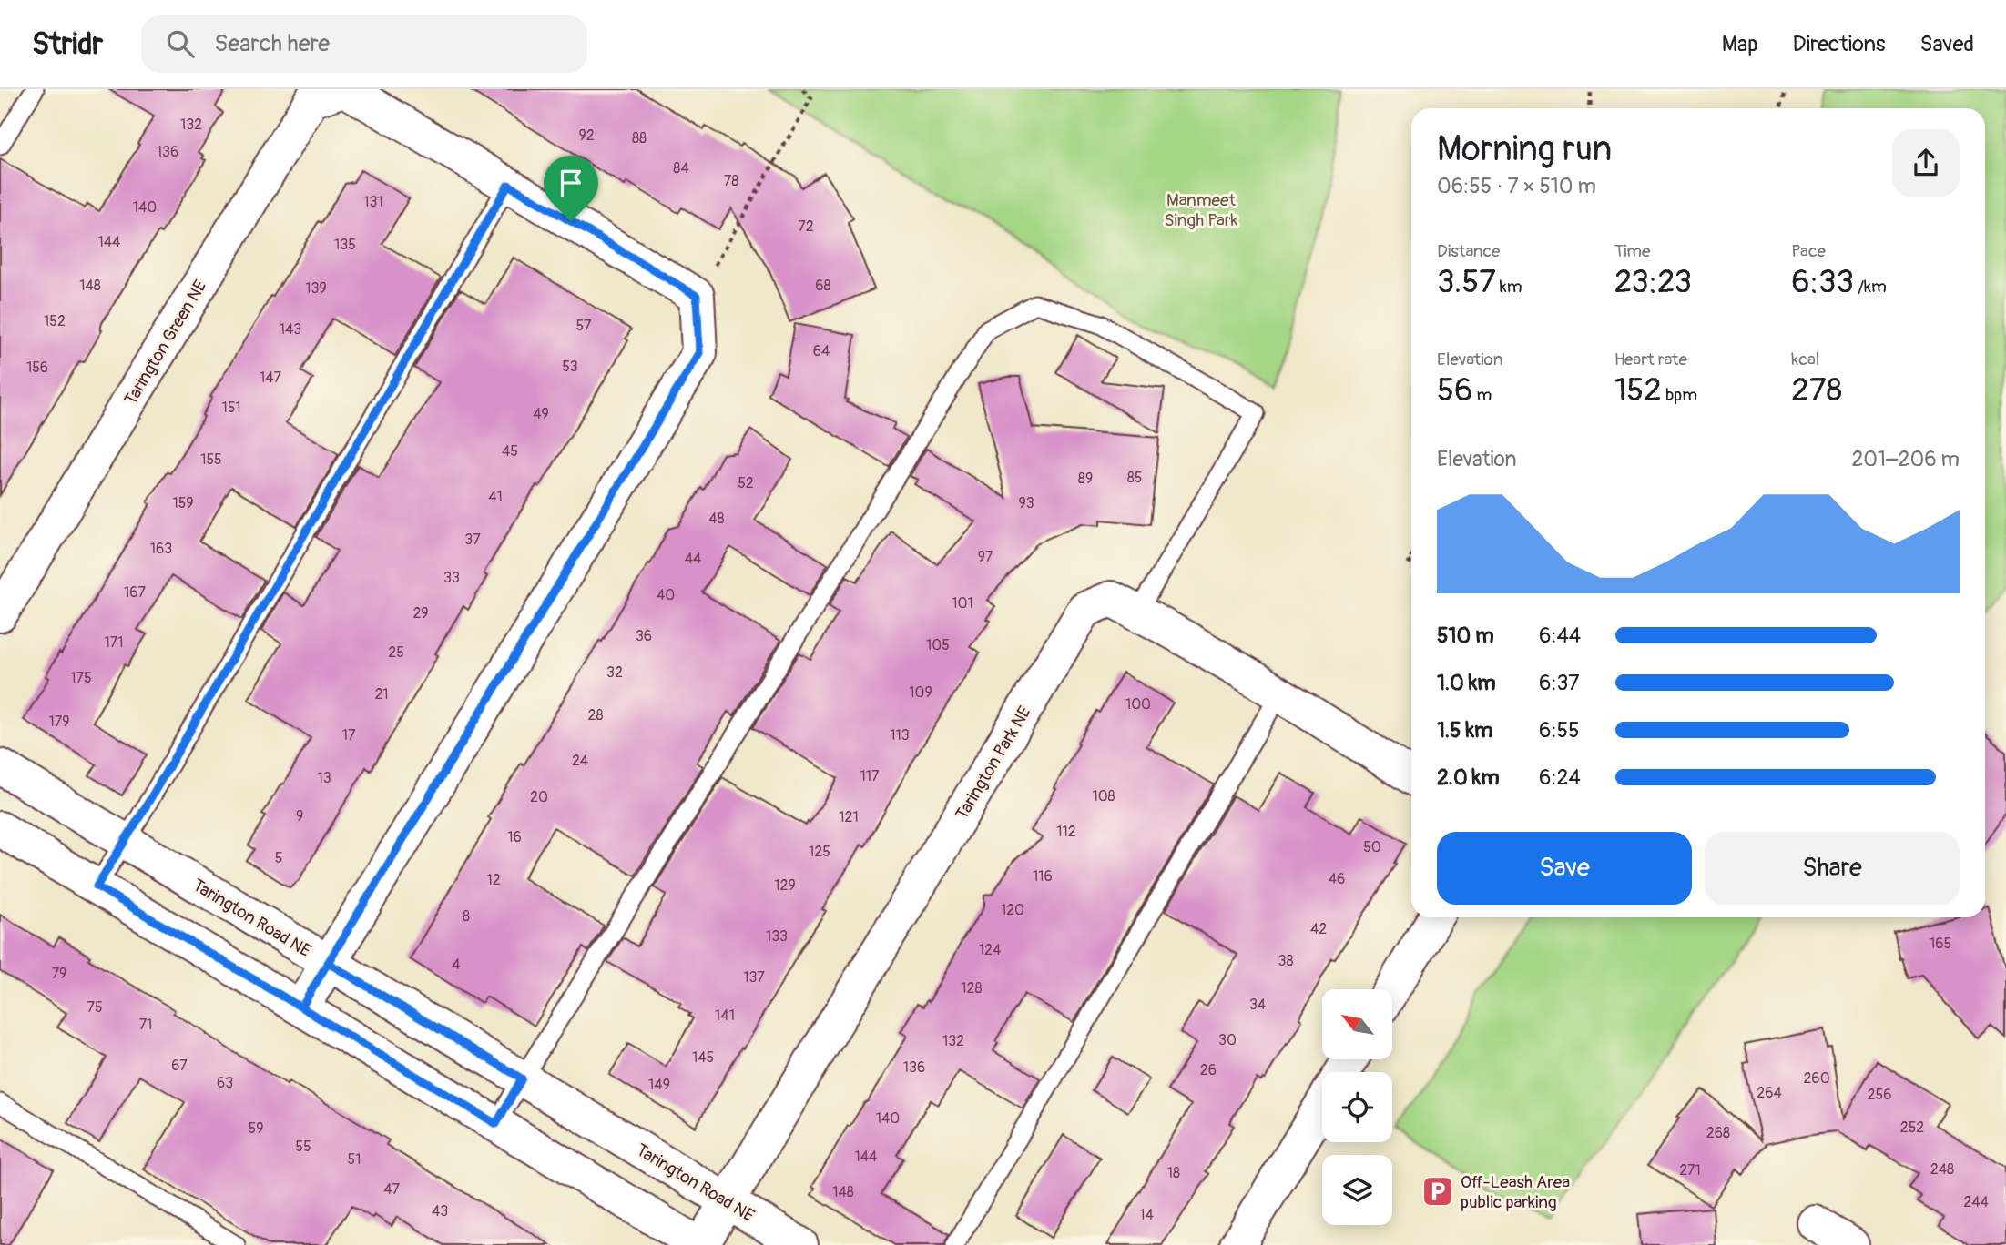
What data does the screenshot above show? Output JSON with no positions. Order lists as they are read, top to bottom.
{
  "streets": {
    "street": ["Tarington Green NE", "Tarington Park NE", "Tarington Road NE"]
  },
  "crossings": [
    ["Tarington Park NE", "Tarington Road NE"]
  ],
  "parks": ["Manmeet Singh Park"],
  "places": {
    "parking": ["Off-Leash Area public parking"]
  },
  "house_numbers": [
    "132",
    "92",
    "88",
    "136",
    "84",
    "78",
    "131",
    "140",
    "72",
    "144",
    "135",
    "148",
    "68",
    "139",
    "152",
    "57",
    "143",
    "64",
    "53",
    "156",
    "147",
    "151",
    "49",
    "45",
    "155",
    "85",
    "89",
    "52",
    "41",
    "159",
    "93",
    "48",
    "37",
    "163",
    "97",
    "44",
    "33",
    "167",
    "40",
    "101",
    "29",
    "36",
    "171",
    "105",
    "25",
    "32",
    "175",
    "109",
    "21",
    "100",
    "28",
    "179",
    "17",
    "113",
    "24",
    "117",
    "13",
    "108",
    "20",
    "9",
    "121",
    "112",
    "16",
    "50",
    "125",
    "5",
    "116",
    "46",
    "12",
    "129",
    "120",
    "8",
    "42",
    "133",
    "165",
    "124",
    "38",
    "4",
    "79",
    "137",
    "128",
    "34",
    "75",
    "141",
    "71",
    "30",
    "132",
    "145",
    "67",
    "136",
    "26",
    "260",
    "63",
    "149",
    "264",
    "256",
    "140",
    "252",
    "59",
    "268",
    "55",
    "144",
    "51",
    "248",
    "271",
    "18",
    "47",
    "148",
    "244",
    "43",
    "14"
  ],
  "north": "top left",
  "page": {
    "header": "Stridr",
    "search": "Search here",
    "nav": ["Map", "Directions", "Saved"],
    "heading": ["Morning run", "06:55 · 7 × 510 m"],
    "stats": [
      ["Distance", "3.57 km"],
      ["Time", "23:23"],
      ["Pace", "6:33 /km"],
      ["Elevation", "56 m"],
      ["Heart rate", "152 bpm"],
      ["kcal", "278"]
    ],
    "chart": ["Elevation", "201–206 m"],
    "list": [
      {
        "name": "510 m",
        "note": "6:44"
      },
      {
        "name": "1.0 km",
        "note": "6:37"
      },
      {
        "name": "1.5 km",
        "note": "6:55"
      },
      {
        "name": "2.0 km",
        "note": "6:24"
      }
    ],
    "buttons": ["Save", "Share"]
  }
}
